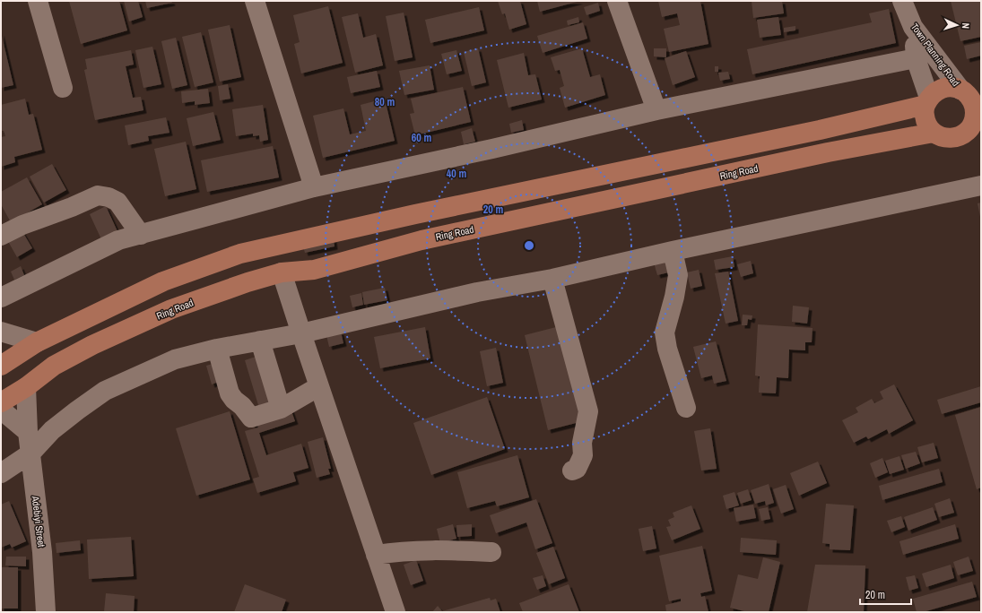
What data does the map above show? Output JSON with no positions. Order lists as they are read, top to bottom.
{
  "streets": {
    "main road": ["Ring Road"],
    "street": ["Town Planning Road", "Adebiyi Street"]
  },
  "crossings": [
    ["Town Planning Road", "Ring Road"],
    ["Ring Road", "Adebiyi Street"]
  ],
  "scale_bar": "20 m",
  "north": "right",
  "rings": [
    "80 m",
    "60 m",
    "40 m",
    "20 m"
  ]
}
